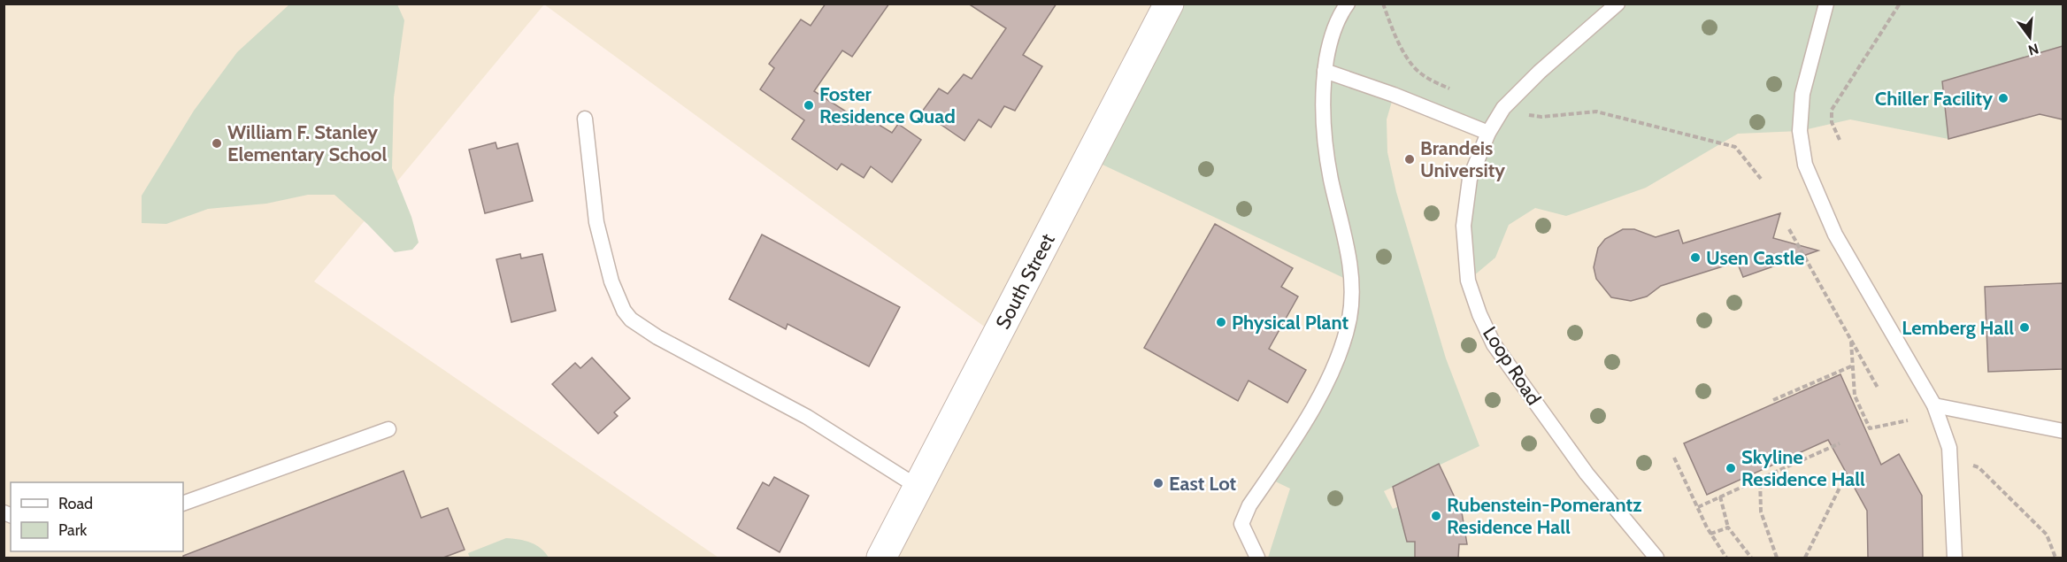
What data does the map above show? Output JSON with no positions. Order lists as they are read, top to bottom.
{
  "streets": {
    "main road": ["South Street"],
    "lane": ["Loop Road"]
  },
  "places": [
    "Chiller Facility",
    "Foster Residence Quad",
    "William F. Stanley Elementary School",
    "Brandeis University",
    "Usen Castle",
    "Physical Plant",
    "Lemberg Hall",
    "Skyline Residence Hall",
    "East Lot",
    "Rubenstein-Pomerantz Residence Hall"
  ],
  "legend": ["Road", "Park"],
  "north": "bottom"
}
